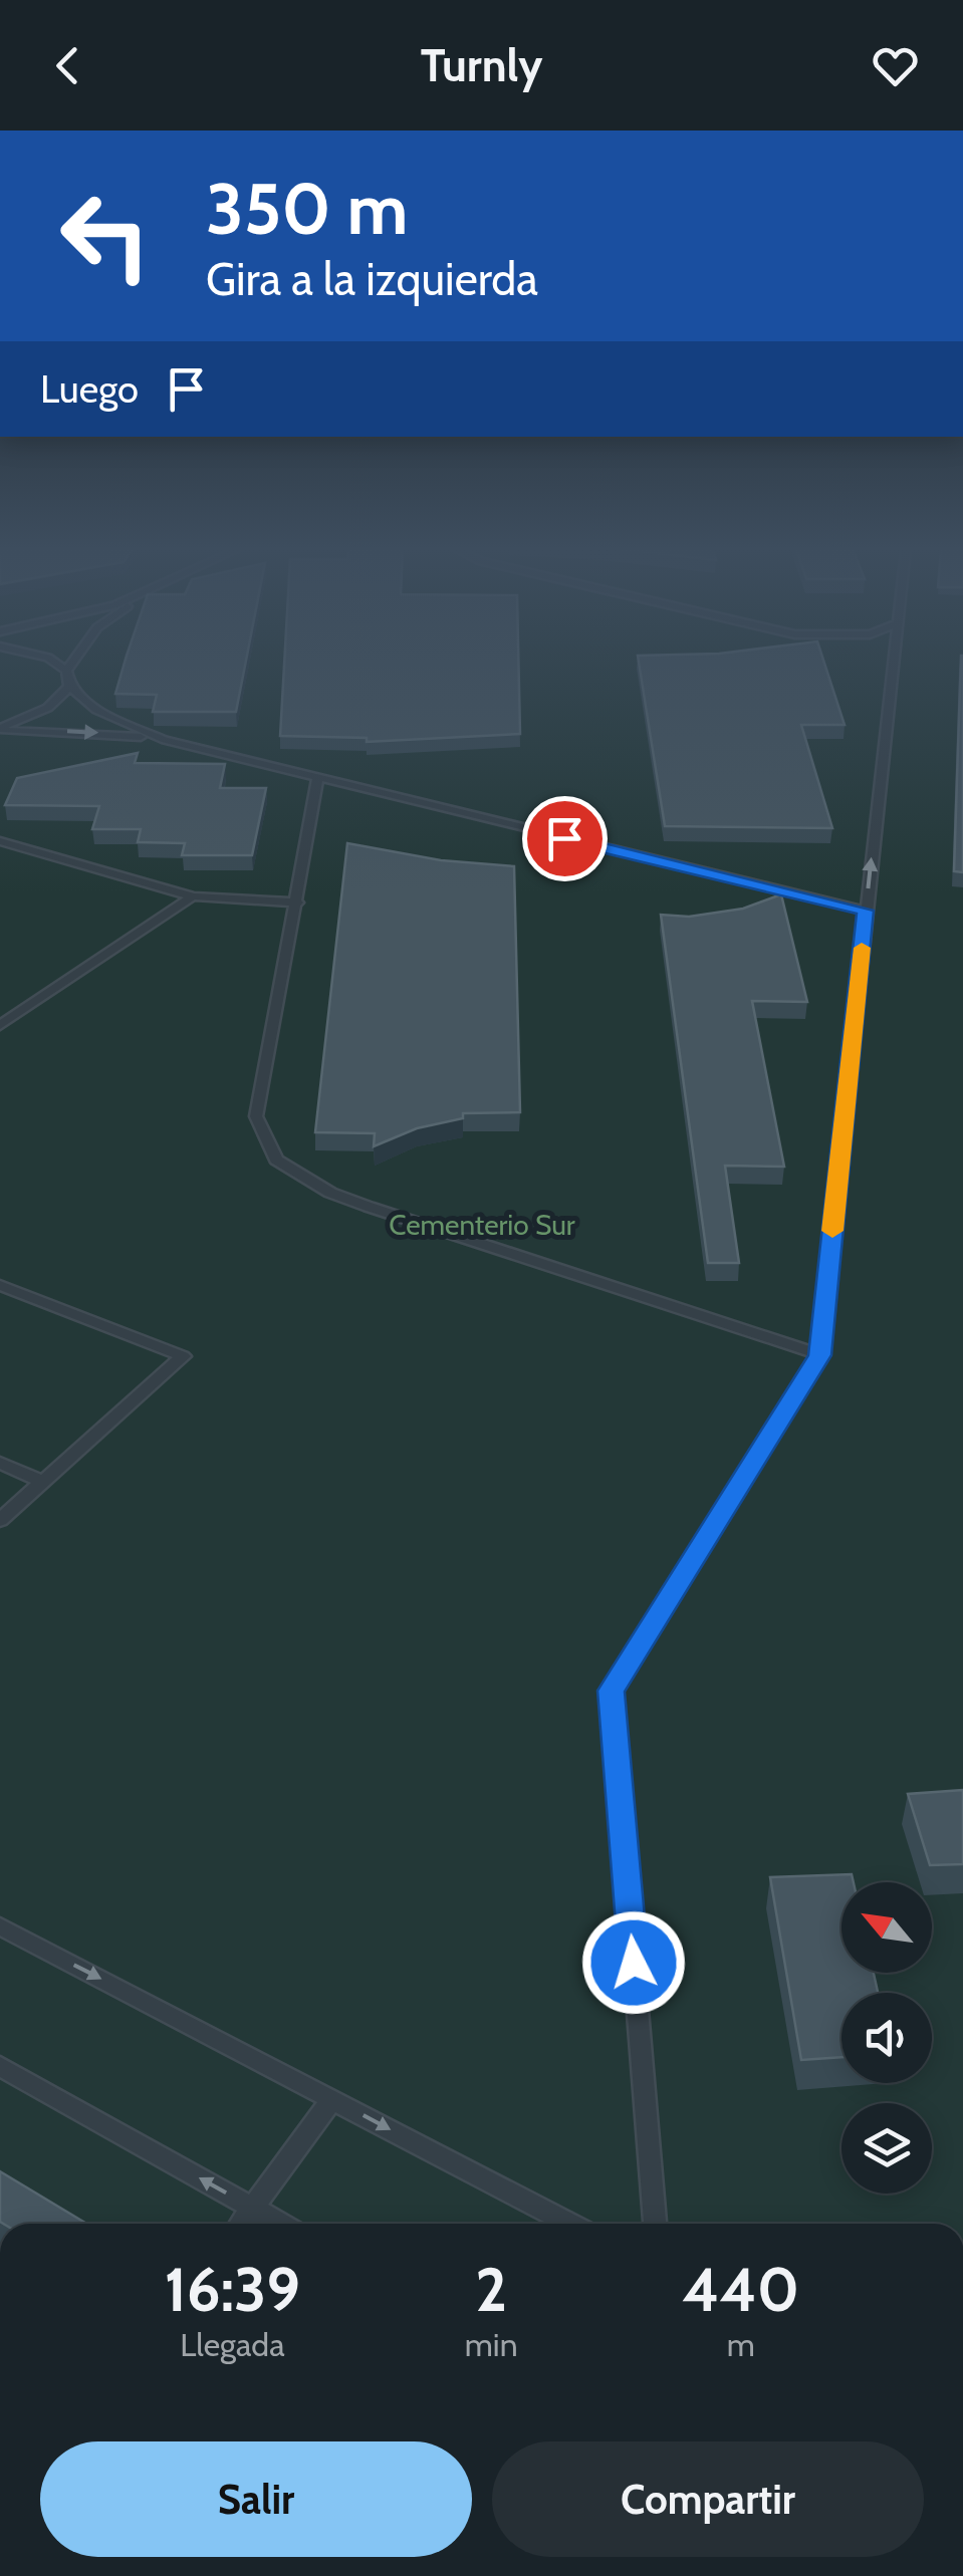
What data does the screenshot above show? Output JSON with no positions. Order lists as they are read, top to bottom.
{
  "parks": ["Cementerio Sur"],
  "north": "top left",
  "page": {
    "header": "Turnly",
    "turn": ["350 m", "Gira a la izquierda"],
    "then": "Luego",
    "eta": [
      "16:39",
      "Llegada",
      "2",
      "min",
      "440",
      "m"
    ],
    "buttons": ["Salir", "Compartir"]
  }
}
